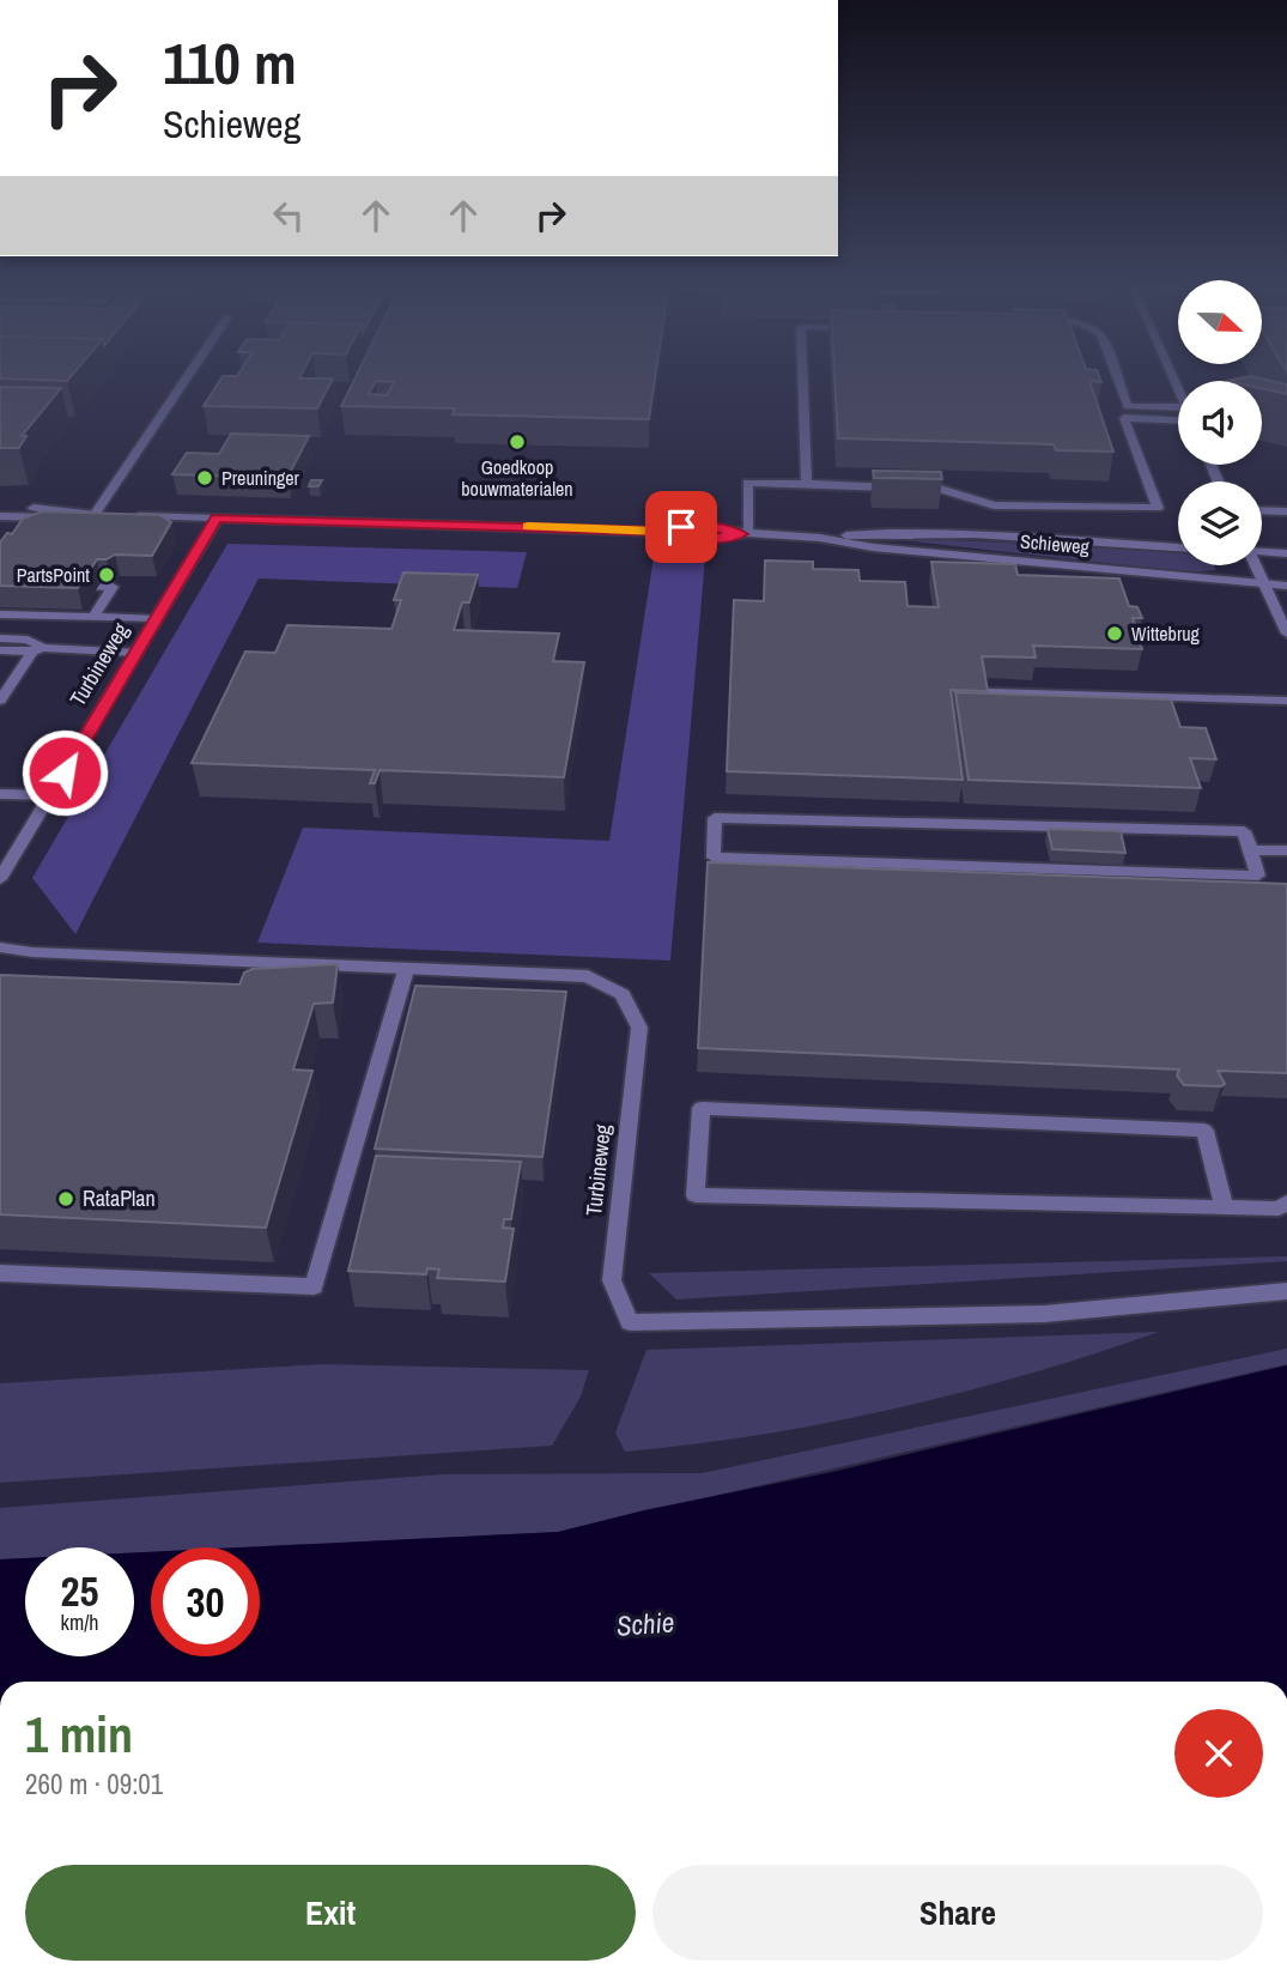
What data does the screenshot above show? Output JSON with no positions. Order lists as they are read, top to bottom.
{
  "streets": {
    "street": ["Schieweg", "Turbineweg"]
  },
  "crossings": [
    ["Schieweg", "Turbineweg"]
  ],
  "water": ["Schie"],
  "places": [
    "Goedkoop bouwmaterialen",
    "Preuninger",
    "PartsPoint",
    "Wittebrug",
    "RataPlan"
  ],
  "north": "right",
  "page": {
    "turn": ["110 m", "Schieweg"],
    "speed": "25 km/h",
    "limit": "30",
    "heading": ["1 min", "260 m · 09:01"],
    "buttons": ["Exit", "Share"]
  }
}
